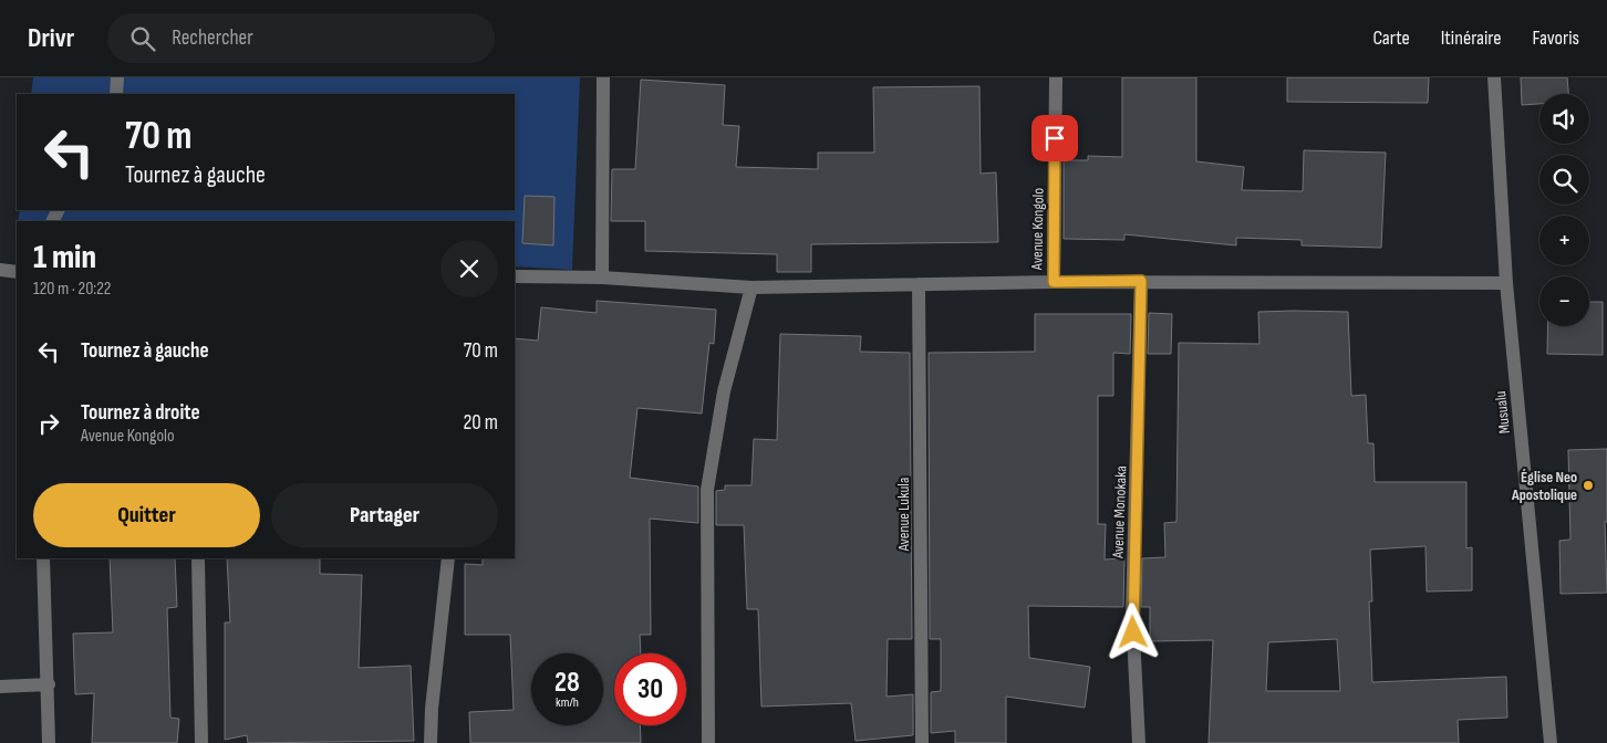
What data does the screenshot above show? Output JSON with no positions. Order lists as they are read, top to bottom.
{
  "streets": {
    "street": [
      "Avenue Kongolo",
      "Musualu",
      "Avenue Monokaka",
      "Avenue Lukula"
    ]
  },
  "places": ["Église Neo Apostolique"],
  "page": {
    "header": "Drivr",
    "search": "Rechercher",
    "nav": ["Carte", "Itinéraire", "Favoris"],
    "map_buttons": ["+", "−"],
    "turn": ["70 m", "Tournez à gauche"],
    "heading": ["1 min", "120 m · 20:22"],
    "list": [
      {
        "name": "Tournez à gauche",
        "value": "70 m"
      },
      {
        "name": "Tournez à droite",
        "note": "Avenue Kongolo",
        "value": "20 m"
      }
    ],
    "buttons": ["Quitter", "Partager"],
    "speed": "28 km/h",
    "limit": "30"
  }
}
